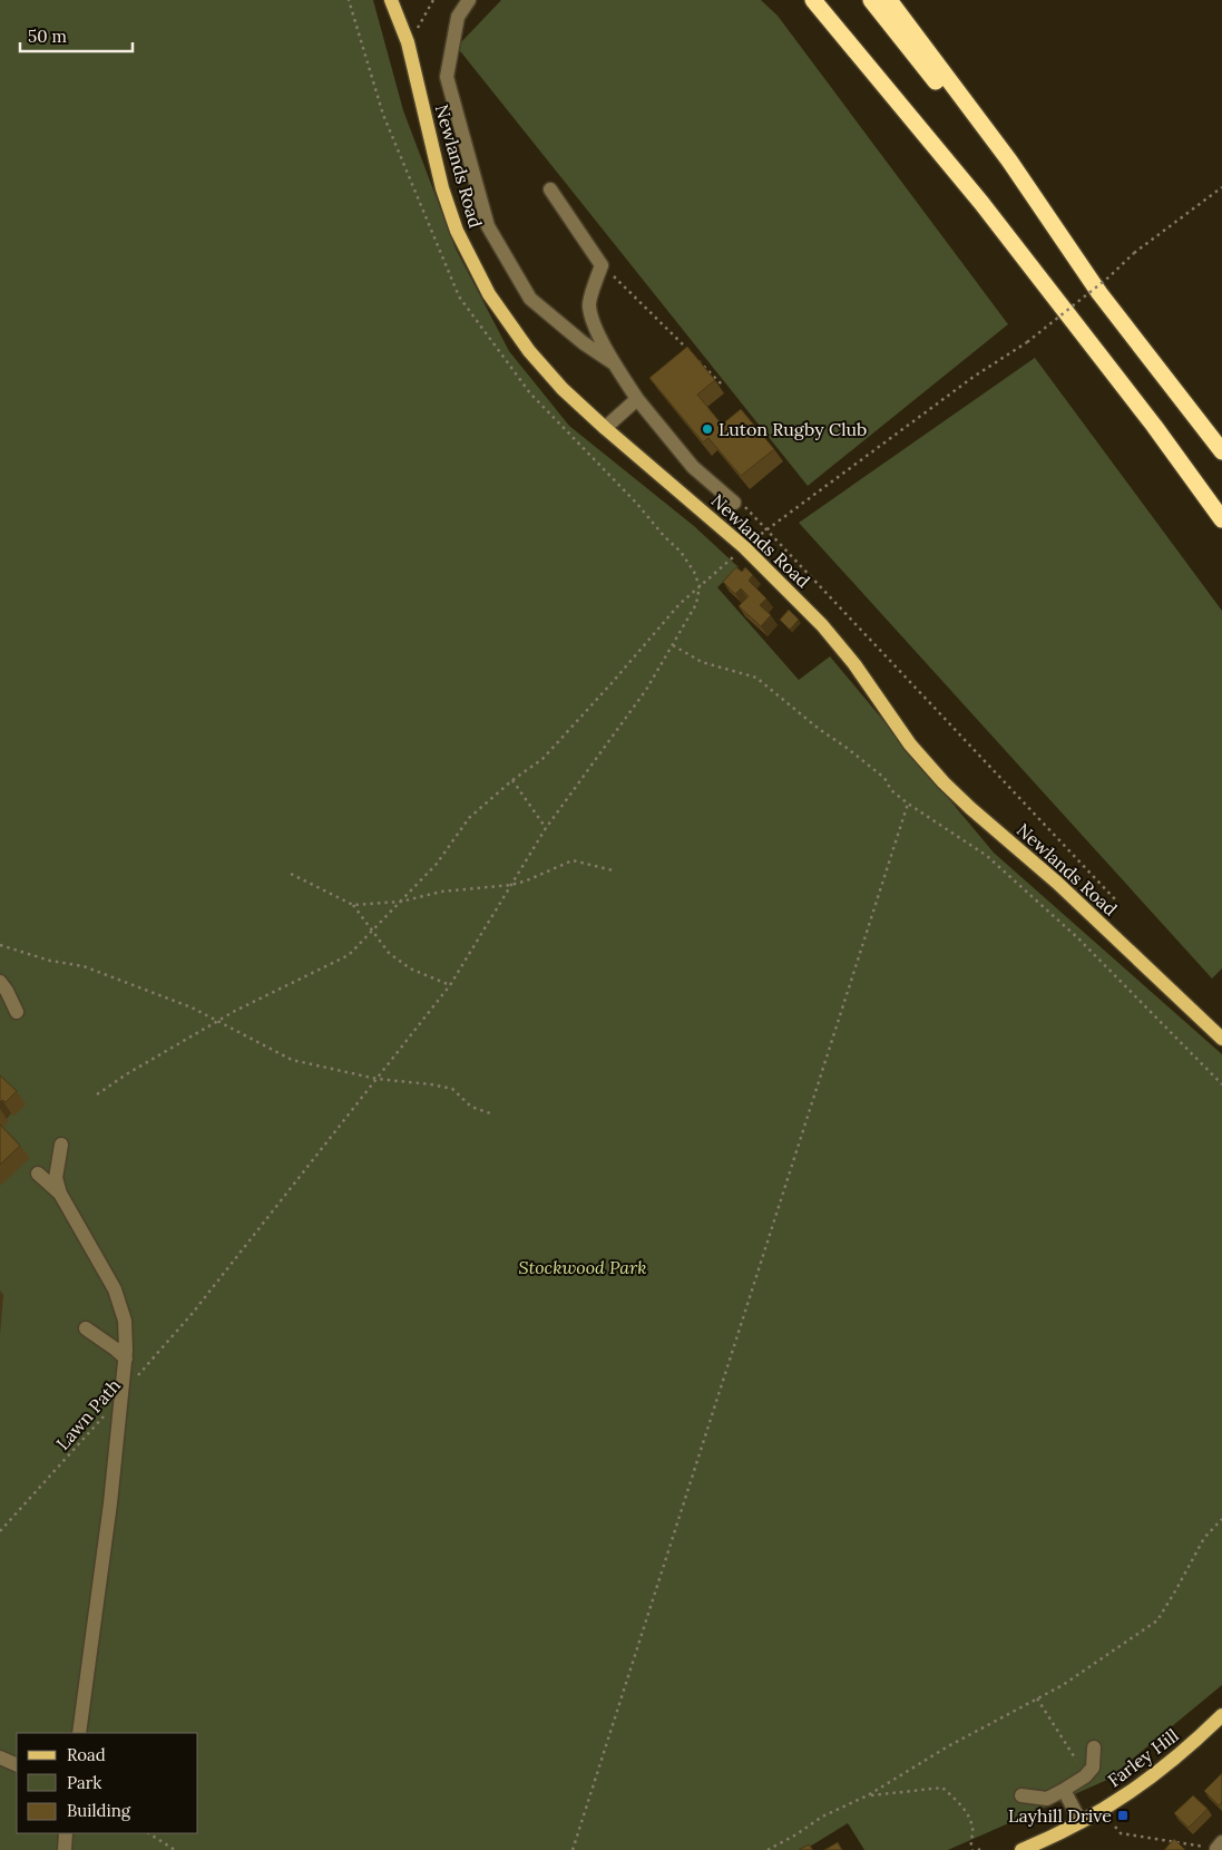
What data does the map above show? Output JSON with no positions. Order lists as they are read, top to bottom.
{
  "streets": {
    "main road": ["Newlands Road", "Farley Hill"],
    "path": ["Lawn Path"]
  },
  "parks": ["Stockwood Park"],
  "places": {
    "other": ["Luton Rugby Club"],
    "transit": ["Layhill Drive"]
  },
  "legend": ["Road", "Park", "Building"],
  "scale_bar": "50 m"
}
